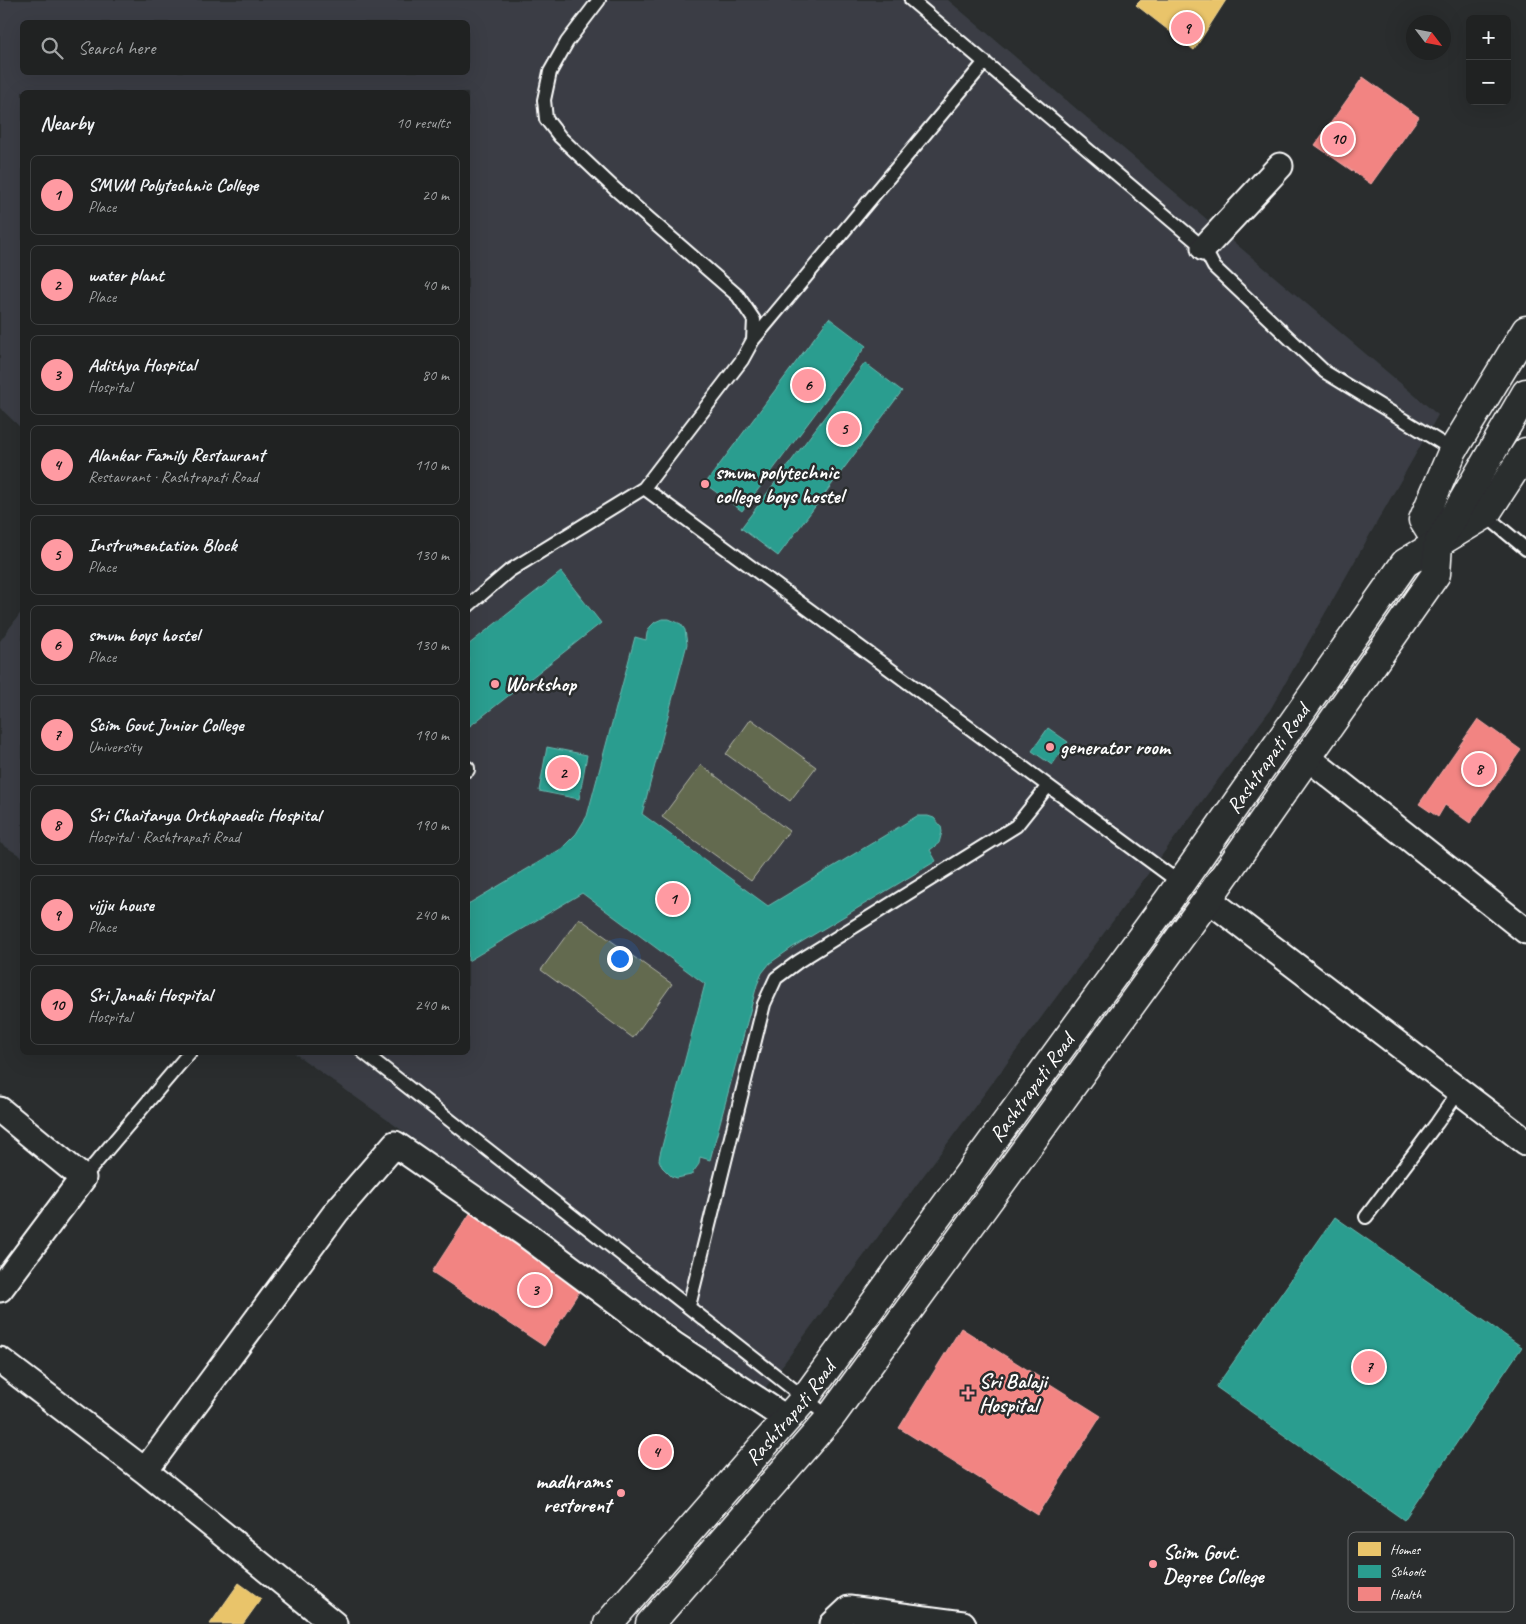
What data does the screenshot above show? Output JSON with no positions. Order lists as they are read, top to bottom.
{
  "streets": {
    "street": ["Rashtrapati Road"]
  },
  "places": {
    "other": [
      "smvm polytechnic college boys hostel",
      "Workshop",
      "generator room",
      "madhrams restorent",
      "Scim Govt. Degree College"
    ],
    "health": ["Sri Balaji Hospital"]
  },
  "legend": ["Homes", "Schools", "Health"],
  "north": "bottom right",
  "page": {
    "pins": [
      "9",
      "10",
      "6",
      "5",
      "8",
      "2",
      "1",
      "3",
      "7",
      "4"
    ],
    "map_buttons": ["+", "−"],
    "search": "Search here",
    "heading": ["Nearby", "10 results"],
    "list": [
      {
        "mark": "1",
        "name": "SMVM Polytechnic College",
        "note": "Place",
        "value": "20 m"
      },
      {
        "mark": "2",
        "name": "water plant",
        "note": "Place",
        "value": "40 m"
      },
      {
        "mark": "3",
        "name": "Adithya Hospital",
        "note": "Hospital",
        "value": "80 m"
      },
      {
        "mark": "4",
        "name": "Alankar Family Restaurant",
        "note": "Restaurant · Rashtrapati Road",
        "value": "110 m"
      },
      {
        "mark": "5",
        "name": "Instrumentation Block",
        "note": "Place",
        "value": "130 m"
      },
      {
        "mark": "6",
        "name": "smvm boys hostel",
        "note": "Place",
        "value": "130 m"
      },
      {
        "mark": "7",
        "name": "Scim Govt Junior College",
        "note": "University",
        "value": "190 m"
      },
      {
        "mark": "8",
        "name": "Sri Chaitanya Orthopaedic Hospital",
        "note": "Hospital · Rashtrapati Road",
        "value": "190 m"
      },
      {
        "mark": "9",
        "name": "vijju house",
        "note": "Place",
        "value": "240 m"
      },
      {
        "mark": "10",
        "name": "Sri Janaki Hospital",
        "note": "Hospital",
        "value": "240 m"
      }
    ]
  }
}
